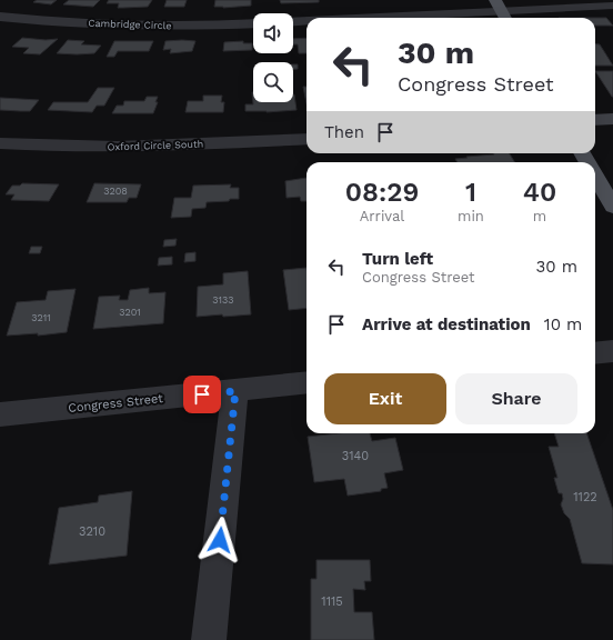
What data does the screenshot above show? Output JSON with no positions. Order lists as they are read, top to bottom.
{
  "streets": {
    "street": ["Cambridge Circle", "Oxford Circle South", "Congress Street"]
  },
  "house_numbers": [
    "3208",
    "3133",
    "3201",
    "3211",
    "3140",
    "1122",
    "3210",
    "1115"
  ],
  "page": {
    "turn": ["30 m", "Congress Street"],
    "then": "Then",
    "eta": [
      "08:29",
      "Arrival",
      "1",
      "min",
      "40",
      "m"
    ],
    "list": [
      {
        "name": "Turn left",
        "note": "Congress Street",
        "value": "30 m"
      },
      {
        "name": "Arrive at destination",
        "value": "10 m"
      }
    ],
    "buttons": ["Exit", "Share"]
  }
}
